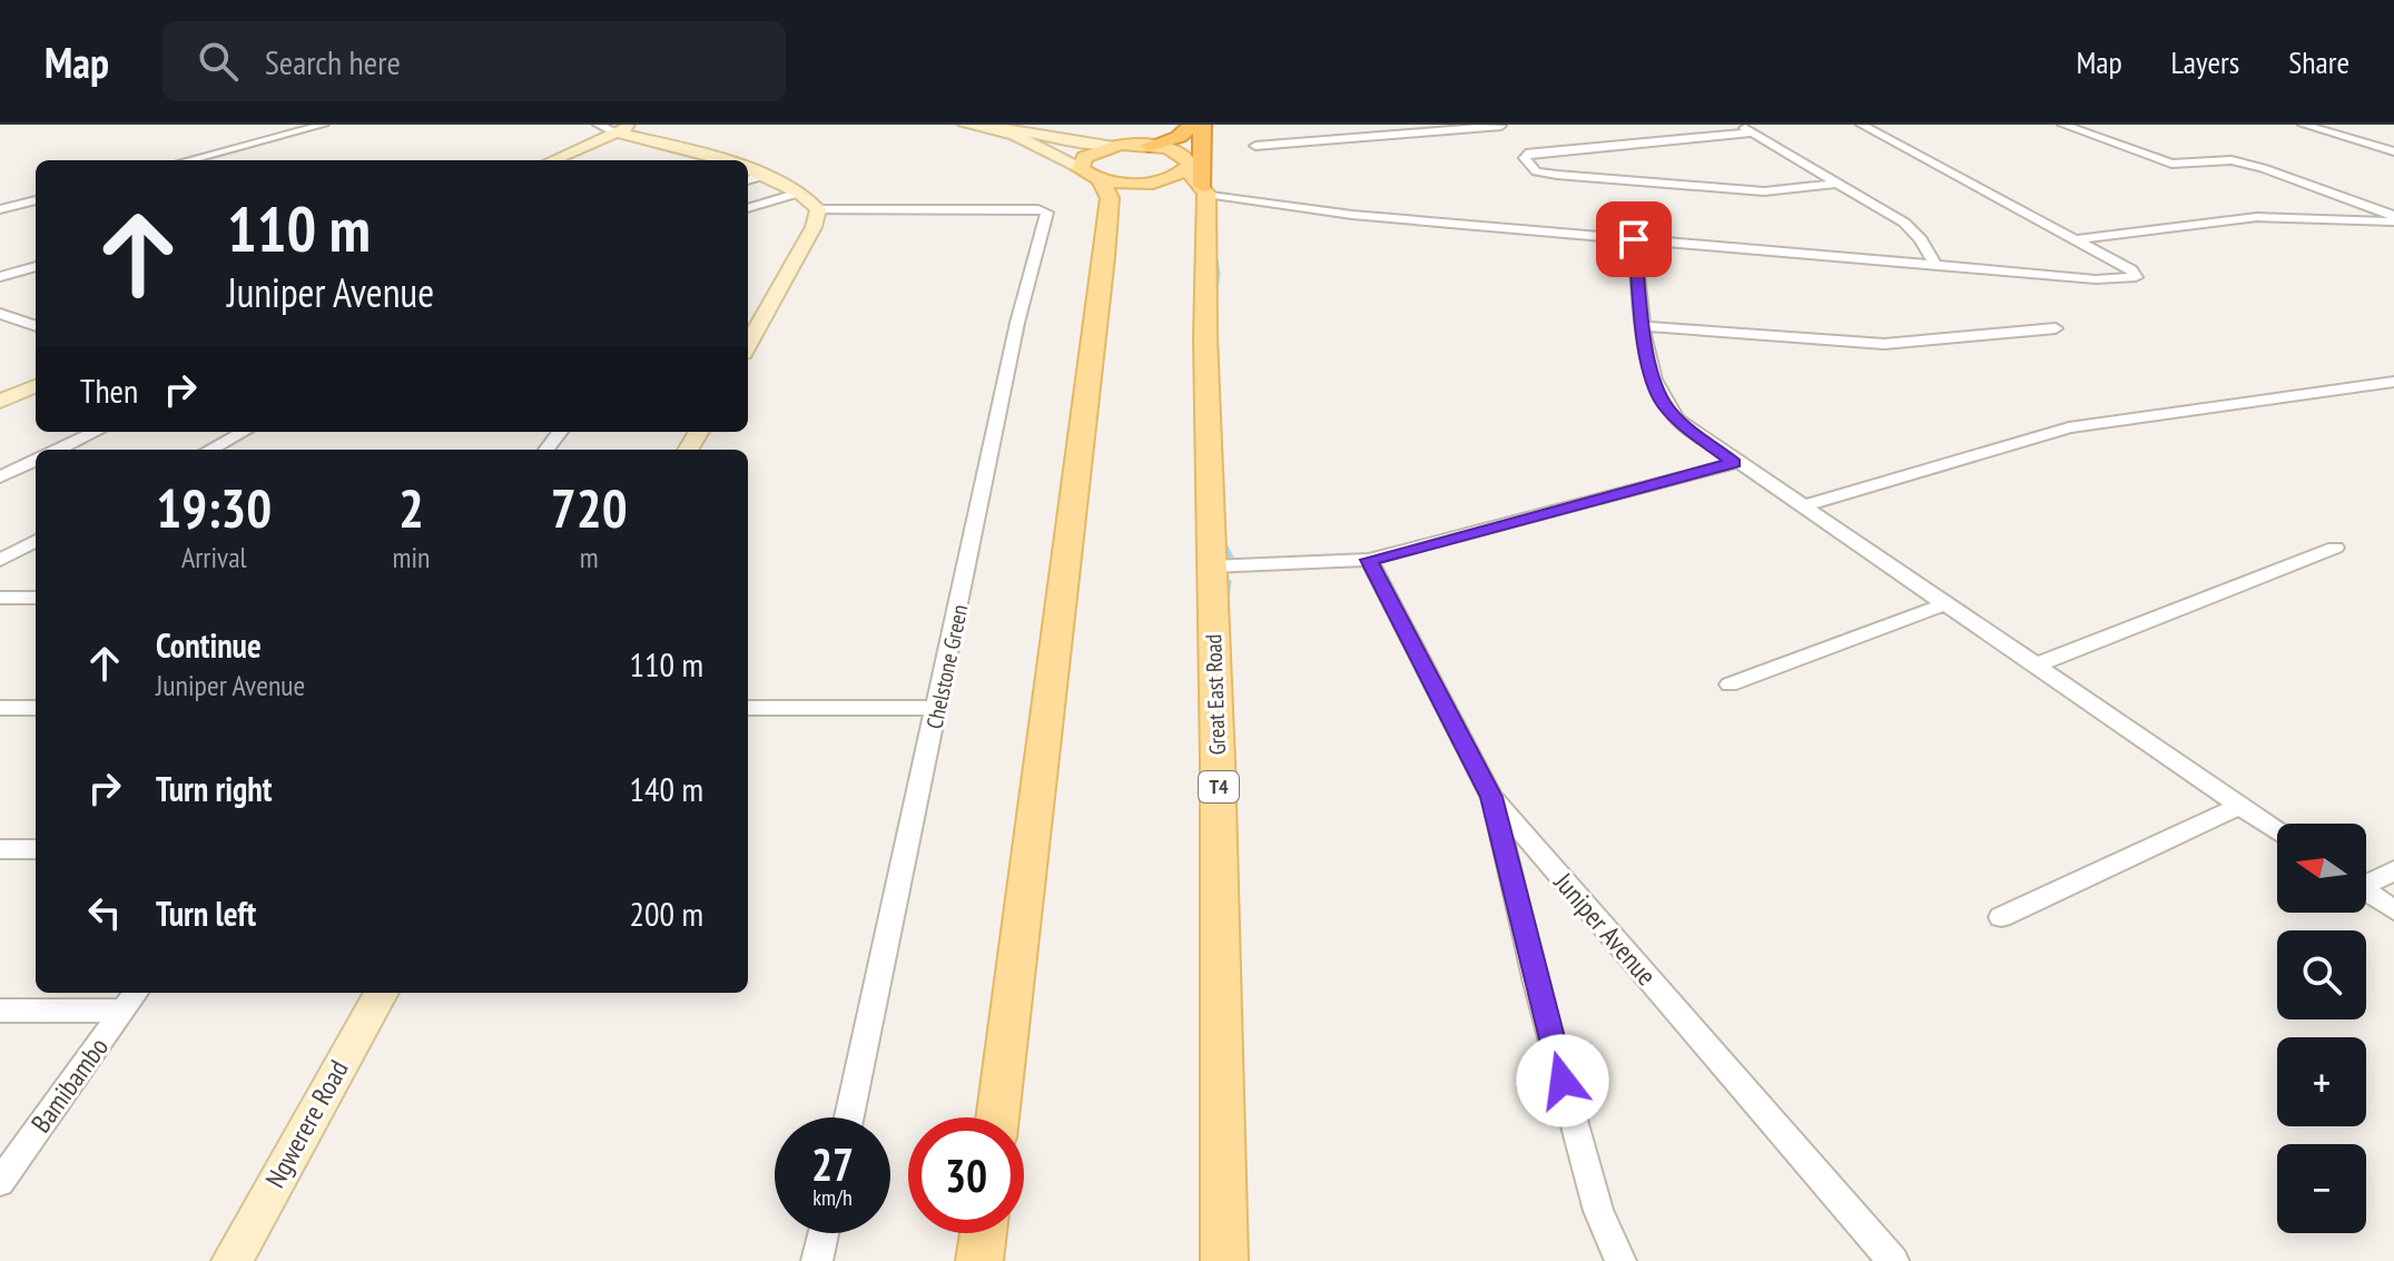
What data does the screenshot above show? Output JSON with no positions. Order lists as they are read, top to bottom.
{
  "streets": {
    "highway": ["Great East Road"],
    "main road": ["T4"],
    "street": [
      "Chelstone Green",
      "Juniper Avenue",
      "Bamibambo",
      "Ngwerere Road"
    ]
  },
  "north": "left",
  "page": {
    "header": "Map",
    "search": "Search here",
    "nav": ["Map", "Layers", "Share"],
    "turn": ["110 m", "Juniper Avenue"],
    "then": "Then",
    "eta": [
      "19:30",
      "Arrival",
      "2",
      "min",
      "720",
      "m"
    ],
    "list": [
      {
        "name": "Continue",
        "note": "Juniper Avenue",
        "value": "110 m"
      },
      {
        "name": "Turn right",
        "value": "140 m"
      },
      {
        "name": "Turn left",
        "value": "200 m"
      }
    ],
    "map_buttons": ["+", "−"],
    "speed": "27 km/h",
    "limit": "30"
  }
}
